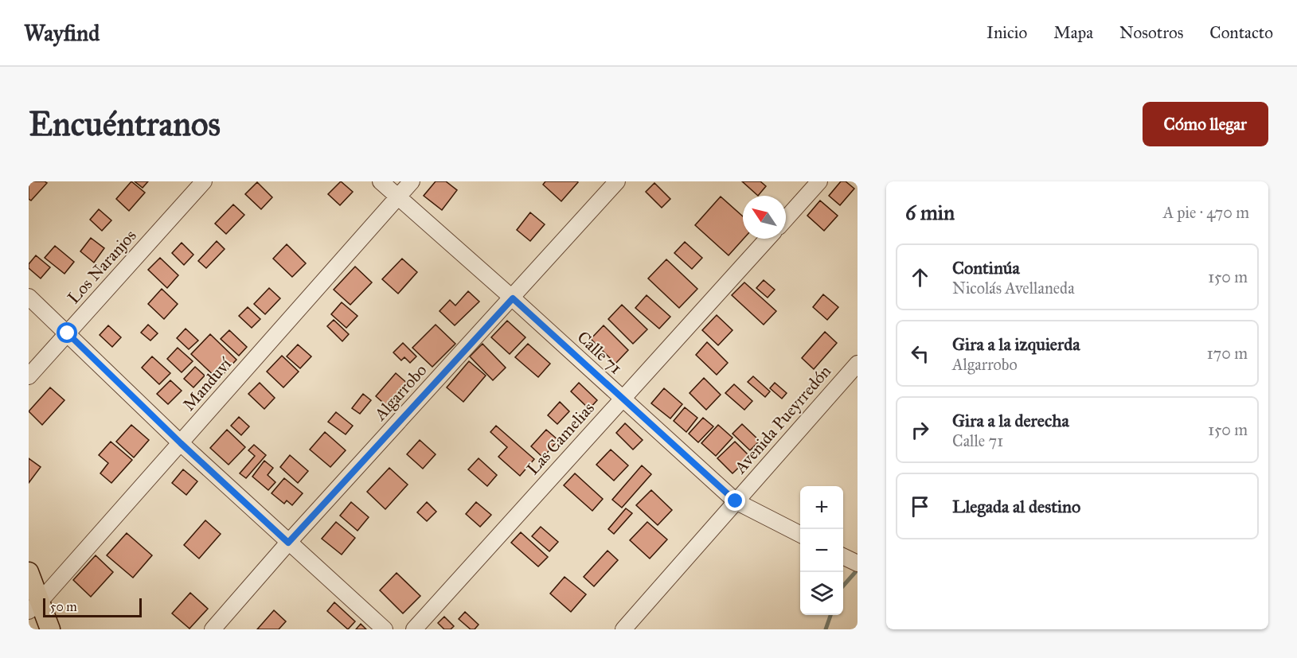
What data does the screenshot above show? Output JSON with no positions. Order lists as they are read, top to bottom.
{
  "streets": {
    "street": [
      "Los Naranjos",
      "Calle 71",
      "Manduví",
      "Algarrobo",
      "Avenida Pueyrredón",
      "Las Camelias"
    ]
  },
  "crossings": [
    ["Calle 71", "Manduví"],
    ["Calle 71", "Algarrobo"],
    ["Calle 71", "Avenida Pueyrredón"],
    ["Calle 71", "Las Camelias"]
  ],
  "scale_bar": "50 m",
  "north": "top left",
  "page": {
    "header": "Wayfind",
    "nav": [
      "Inicio",
      "Mapa",
      "Nosotros",
      "Contacto"
    ],
    "buttons": "Cómo llegar",
    "title": "Encuéntranos",
    "heading": ["6 min", "A pie · 470 m"],
    "list": [
      ["Continúa", "Nicolás Avellaneda", "150 m"],
      ["Gira a la izquierda", "Algarrobo", "170 m"],
      ["Gira a la derecha", "Calle 71", "150 m"],
      "Llegada al destino"
    ],
    "map_buttons": ["+", "−"],
    "scale": "50 m"
  }
}
